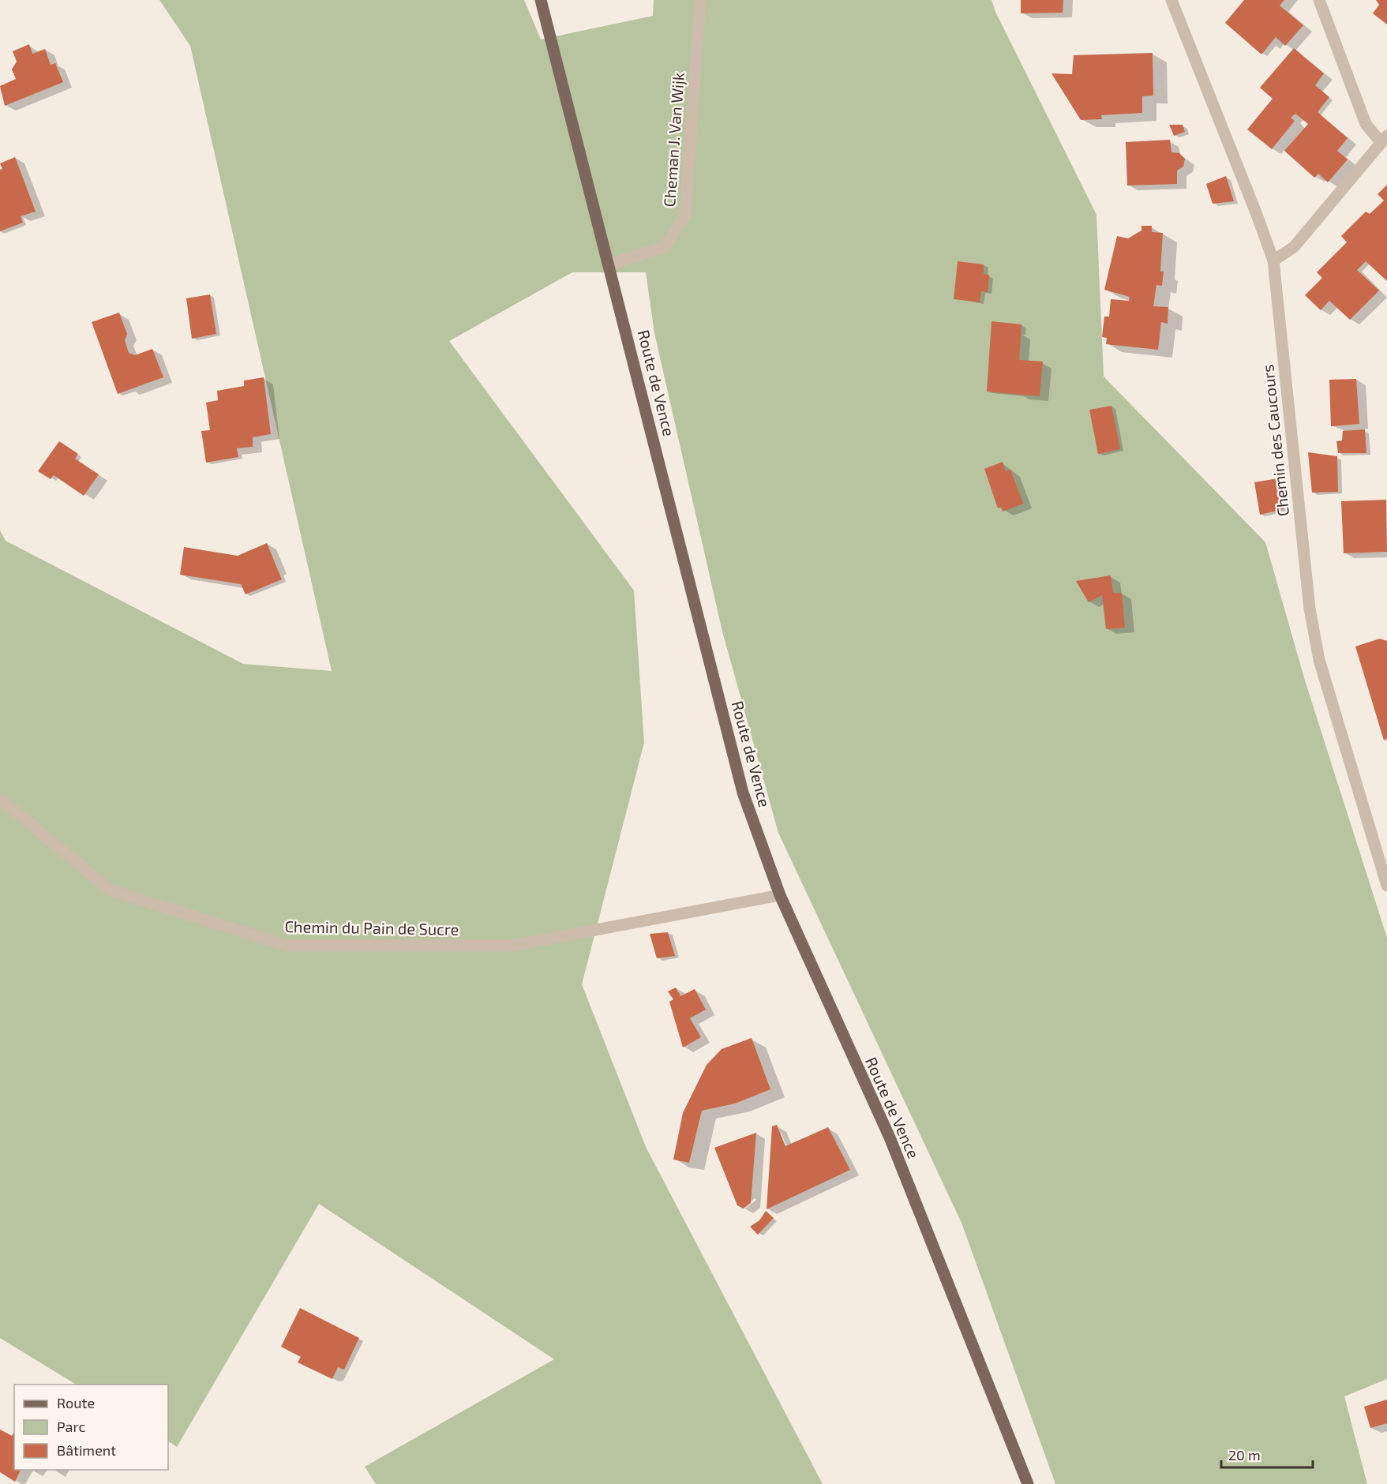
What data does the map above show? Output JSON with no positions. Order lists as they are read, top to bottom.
{
  "streets": {
    "main road": ["Route de Vence"],
    "street": ["Cheman J. Van Wijk", "Chemin des Caucours", "Chemin du Pain de Sucre"]
  },
  "crossings": [
    ["Cheman J. Van Wijk", "Route de Vence"],
    ["Route de Vence", "Chemin du Pain de Sucre"]
  ],
  "legend": ["Route", "Parc", "Bâtiment"],
  "scale_bar": "20 m"
}
